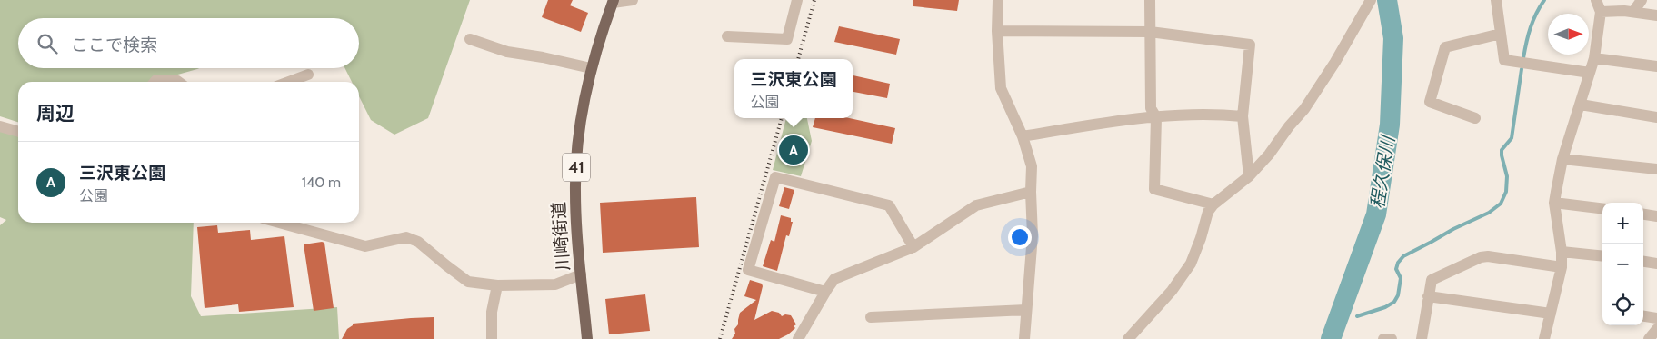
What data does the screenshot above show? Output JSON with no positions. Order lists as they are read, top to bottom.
{
  "streets": {
    "main road": ["41", "川崎街道"]
  },
  "water": ["程久保川"],
  "north": "right",
  "page": {
    "search": "ここで検索",
    "popup": ["三沢東公園", "公園"],
    "heading": "周辺",
    "pins": "A",
    "list": [
      {
        "mark": "A",
        "name": "三沢東公園",
        "note": "公園",
        "value": "140 m"
      }
    ],
    "map_buttons": ["+", "−"]
  }
}
